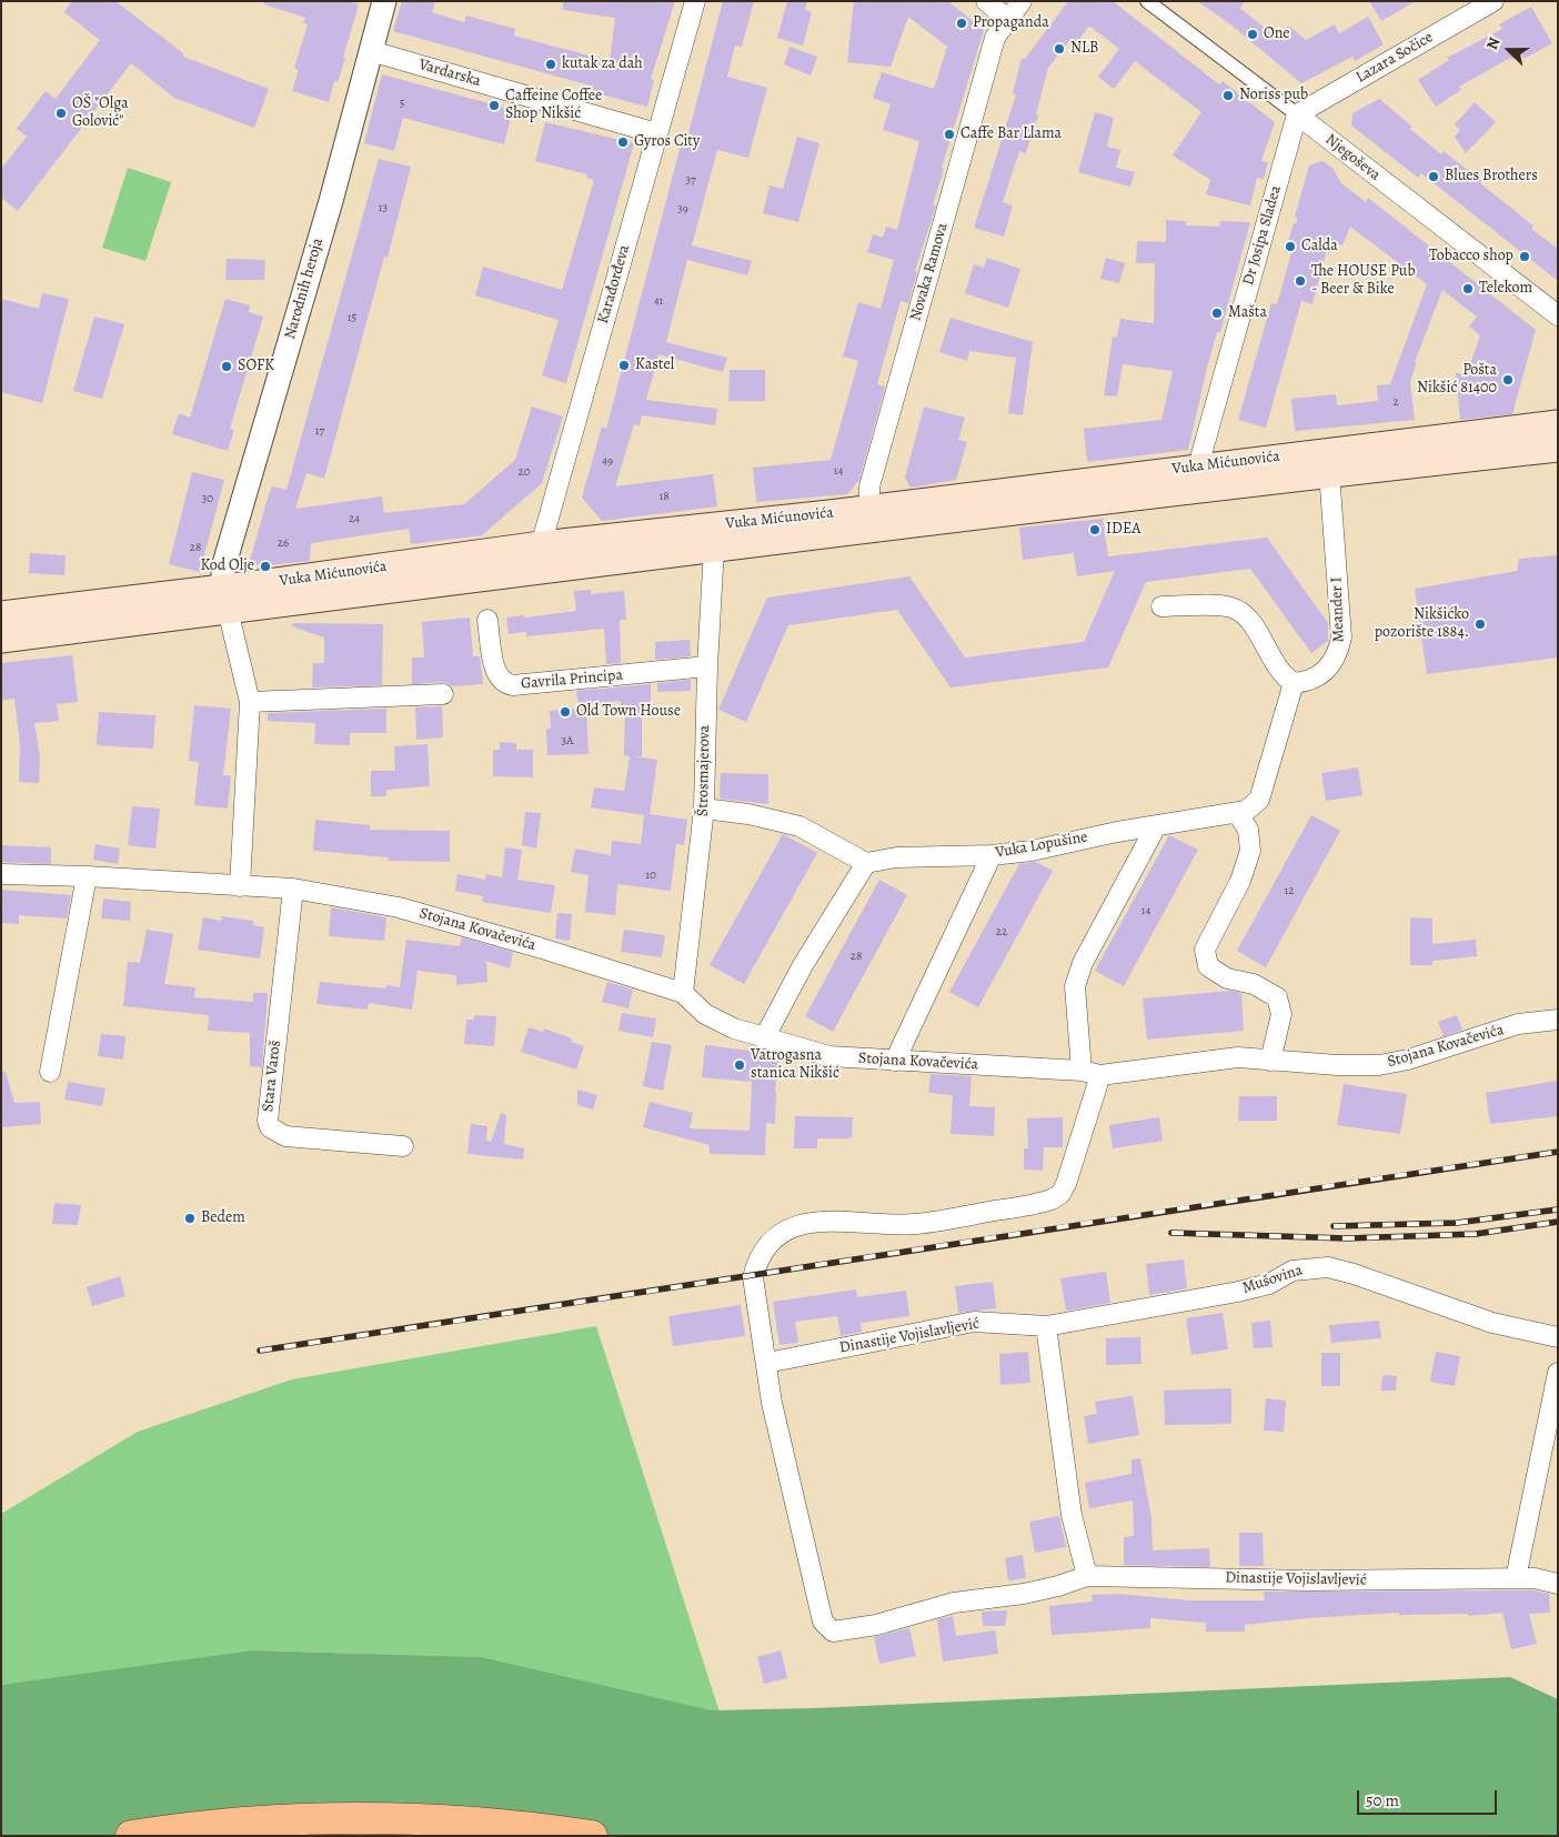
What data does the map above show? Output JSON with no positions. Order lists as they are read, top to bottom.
{
  "streets": {
    "main road": ["Vuka Mićunovića"],
    "street": [
      "Lazara Sočice",
      "Vardarska",
      "Njegoševa",
      "Dr Josipa Sladea",
      "Novaka Ramova",
      "Karađorđeva",
      "Narodnih heroja",
      "Meander I",
      "Gavrila Principa",
      "Štrosmajerova",
      "Vuka Lopušine",
      "Stojana Kovačevića",
      "Stara Varoš",
      "Mušovina",
      "Dinastije Vojislavljević"
    ]
  },
  "crossings": [
    ["Lazara Sočice", "Njegoševa"],
    ["Lazara Sočice", "Dr Josipa Sladea"],
    ["Vardarska", "Karađorđeva"],
    ["Vardarska", "Narodnih heroja"],
    ["Njegoševa", "Dr Josipa Sladea"],
    ["Dr Josipa Sladea", "Vuka Mićunovića"],
    ["Novaka Ramova", "Vuka Mićunovića"],
    ["Karađorđeva", "Vuka Mićunovića"],
    ["Narodnih heroja", "Vuka Mićunovića"],
    ["Vuka Mićunovića", "Meander I"],
    ["Vuka Mićunovića", "Štrosmajerova"],
    ["Meander I", "Vuka Lopušine"],
    ["Gavrila Principa", "Štrosmajerova"],
    ["Štrosmajerova", "Stojana Kovačevića"],
    ["Stojana Kovačevića", "Stara Varoš"],
    ["Mušovina", "Dinastije Vojislavljević"]
  ],
  "places": [
    "Propaganda",
    "One",
    "NLB",
    "kutak za dah",
    "Noriss pub",
    "Caffeine Coffee Shop Nikšić",
    "OŠ \"Olga Golović\"",
    "Caffe Bar Llama",
    "Gyros City",
    "Blues Brothers",
    "Calda",
    "Tobacco shop",
    "The HOUSE Pub - Beer & Bike",
    "Telekom",
    "Mašta",
    "Kastel",
    "SOFK",
    "Pošta Nikšić 81400",
    "IDEA",
    "Kod Olje",
    "Nikšićko pozorište 1884.",
    "Old Town House",
    "Vatrogasna stanica Nikšić",
    "Bedem"
  ],
  "house_numbers": [
    "5",
    "37",
    "13",
    "39",
    "41",
    "15",
    "2",
    "17",
    "49",
    "14",
    "20",
    "18",
    "30",
    "24",
    "26",
    "28",
    "3A",
    "10",
    "12",
    "14",
    "22",
    "28"
  ],
  "scale_bar": "50 m",
  "north": "left"
}
